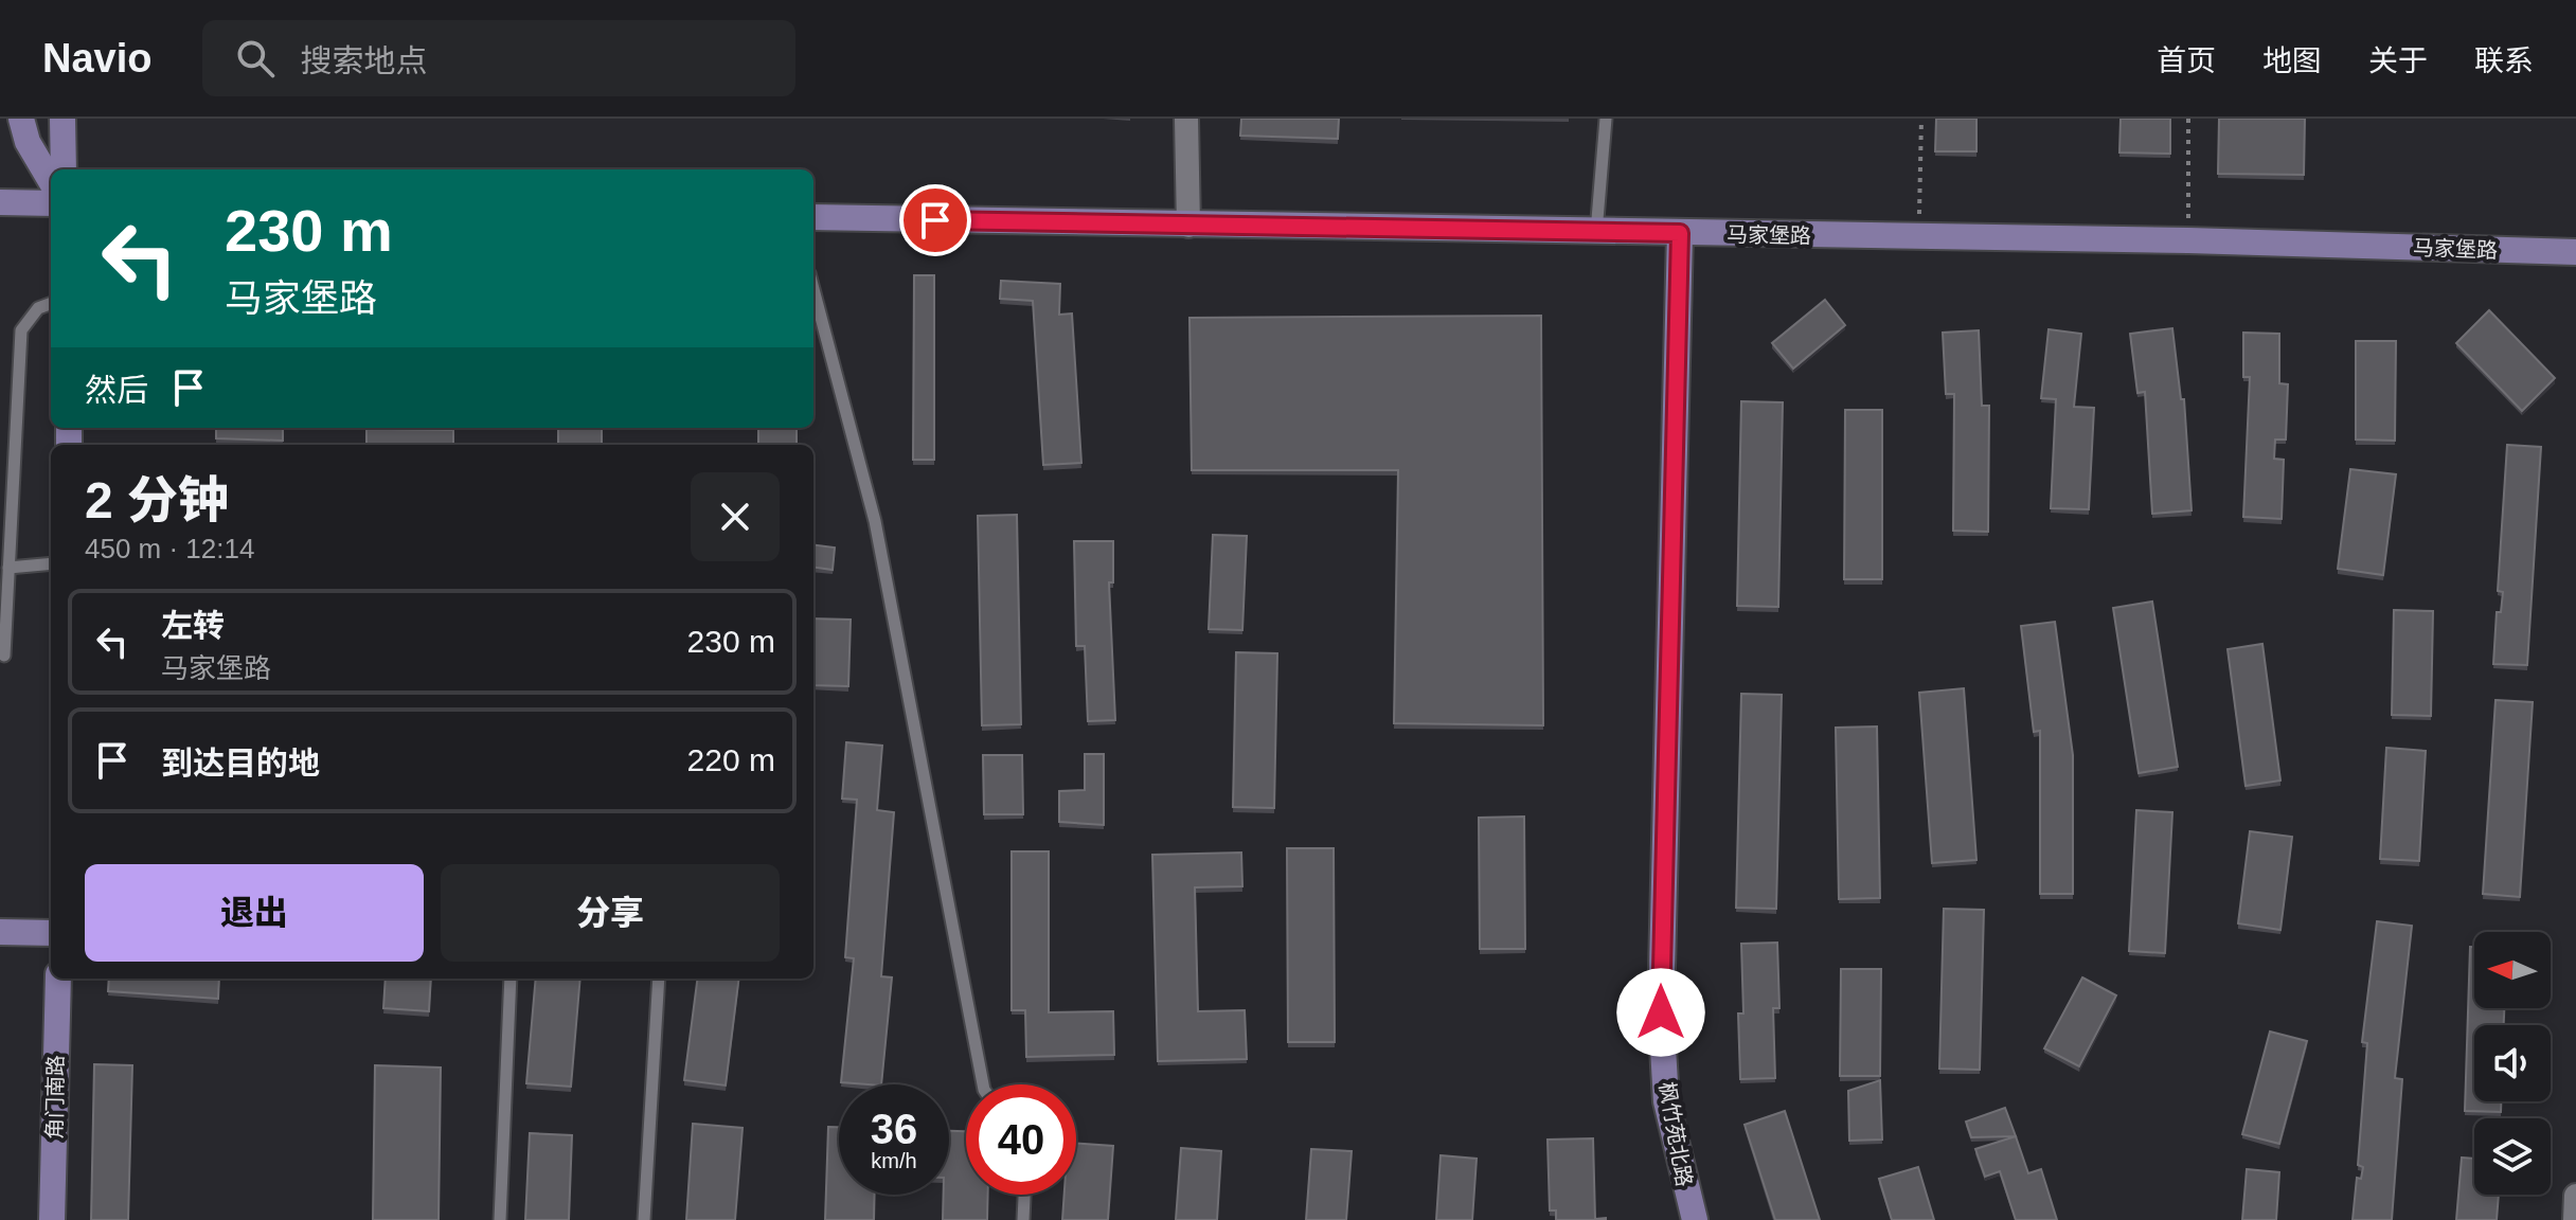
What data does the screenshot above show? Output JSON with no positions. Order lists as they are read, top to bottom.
{
  "streets": {
    "main road": ["马家堡路", "角门南路", "枫竹苑北路"]
  },
  "crossings": [
    ["马家堡路", "枫竹苑北路"]
  ],
  "north": "left",
  "page": {
    "header": "Navio",
    "search": "搜索地点",
    "nav": [
      "首页",
      "地图",
      "关于",
      "联系"
    ],
    "turn": ["230 m", "马家堡路"],
    "then": "然后",
    "heading": ["2 分钟", "450 m · 12:14"],
    "list": [
      {
        "name": "左转",
        "note": "马家堡路",
        "value": "230 m"
      },
      {
        "name": "到达目的地",
        "value": "220 m"
      }
    ],
    "buttons": ["退出", "分享"],
    "speed": "36 km/h",
    "limit": "40"
  }
}
